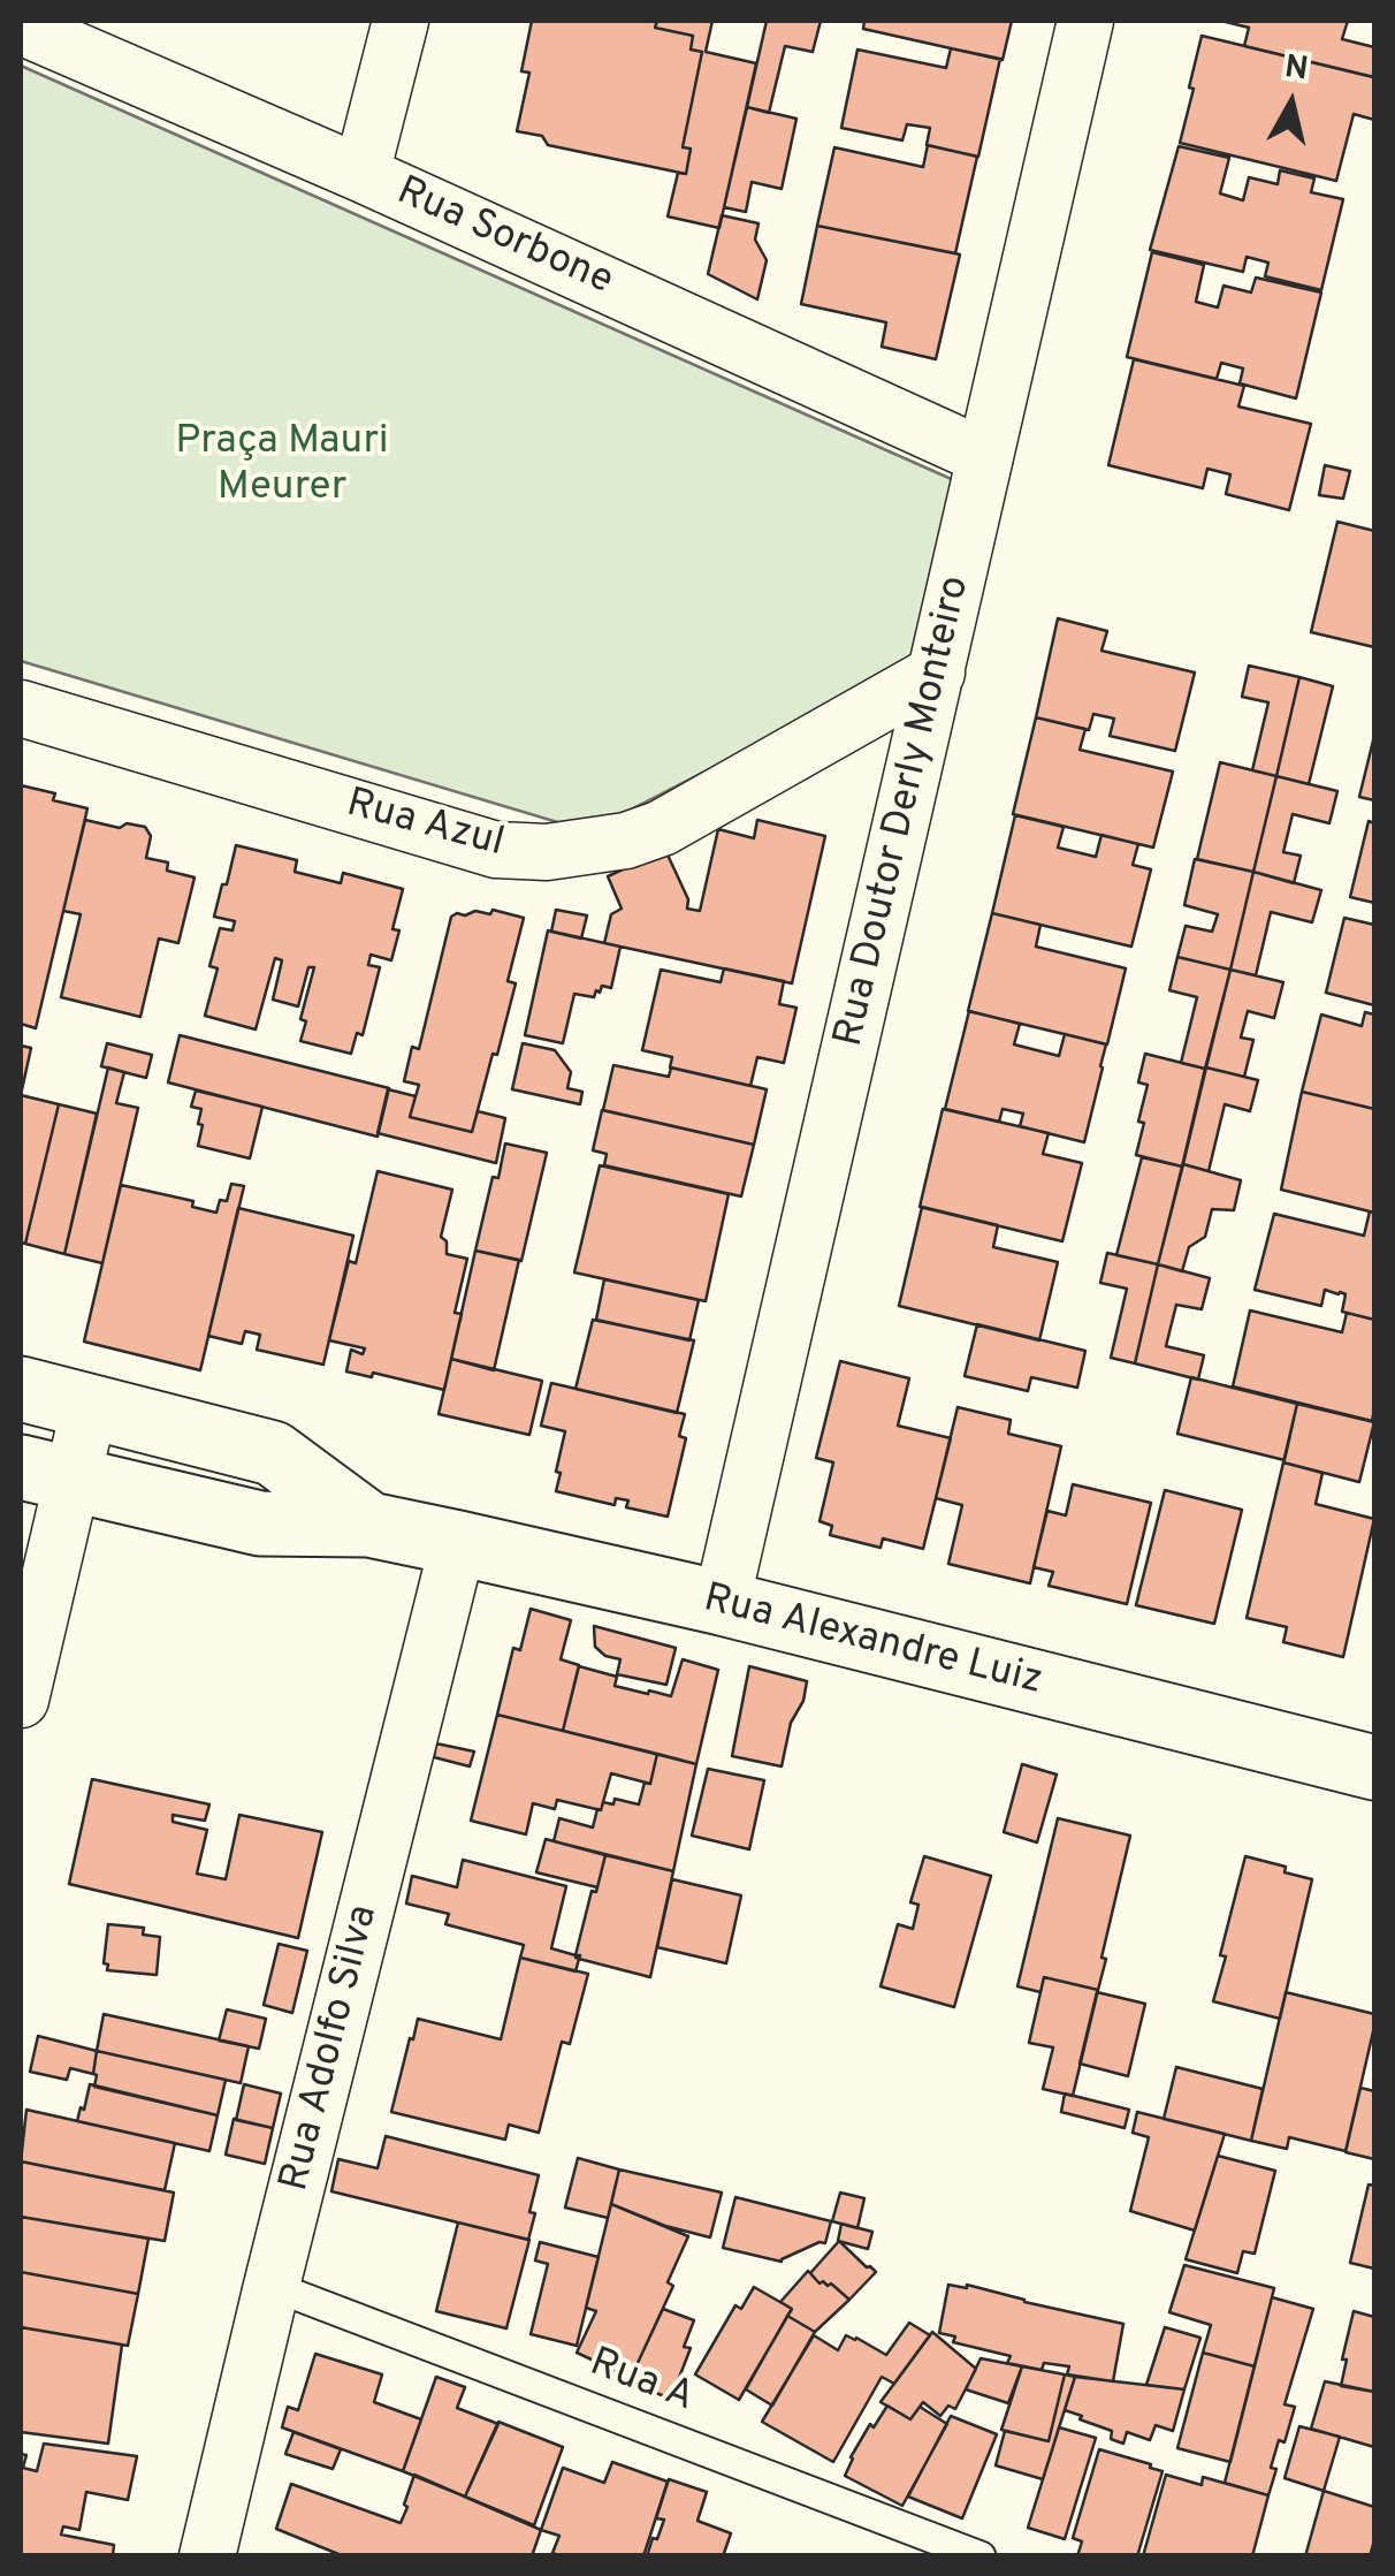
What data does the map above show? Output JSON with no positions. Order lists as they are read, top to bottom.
{
  "streets": {
    "street": [
      "Rua Sorbone",
      "Rua Doutor Derly Monteiro",
      "Rua Azul",
      "Rua Alexandre Luiz",
      "Rua Adolfo Silva"
    ],
    "lane": ["Rua A"]
  },
  "crossings": [
    ["Rua Sorbone", "Rua Doutor Derly Monteiro"],
    ["Rua Doutor Derly Monteiro", "Rua Azul"],
    ["Rua Doutor Derly Monteiro", "Rua Alexandre Luiz"],
    ["Rua Alexandre Luiz", "Rua Adolfo Silva"],
    ["Rua Adolfo Silva", "Rua A"]
  ],
  "parks": ["Praça Mauri Meurer"],
  "north": "top"
}
